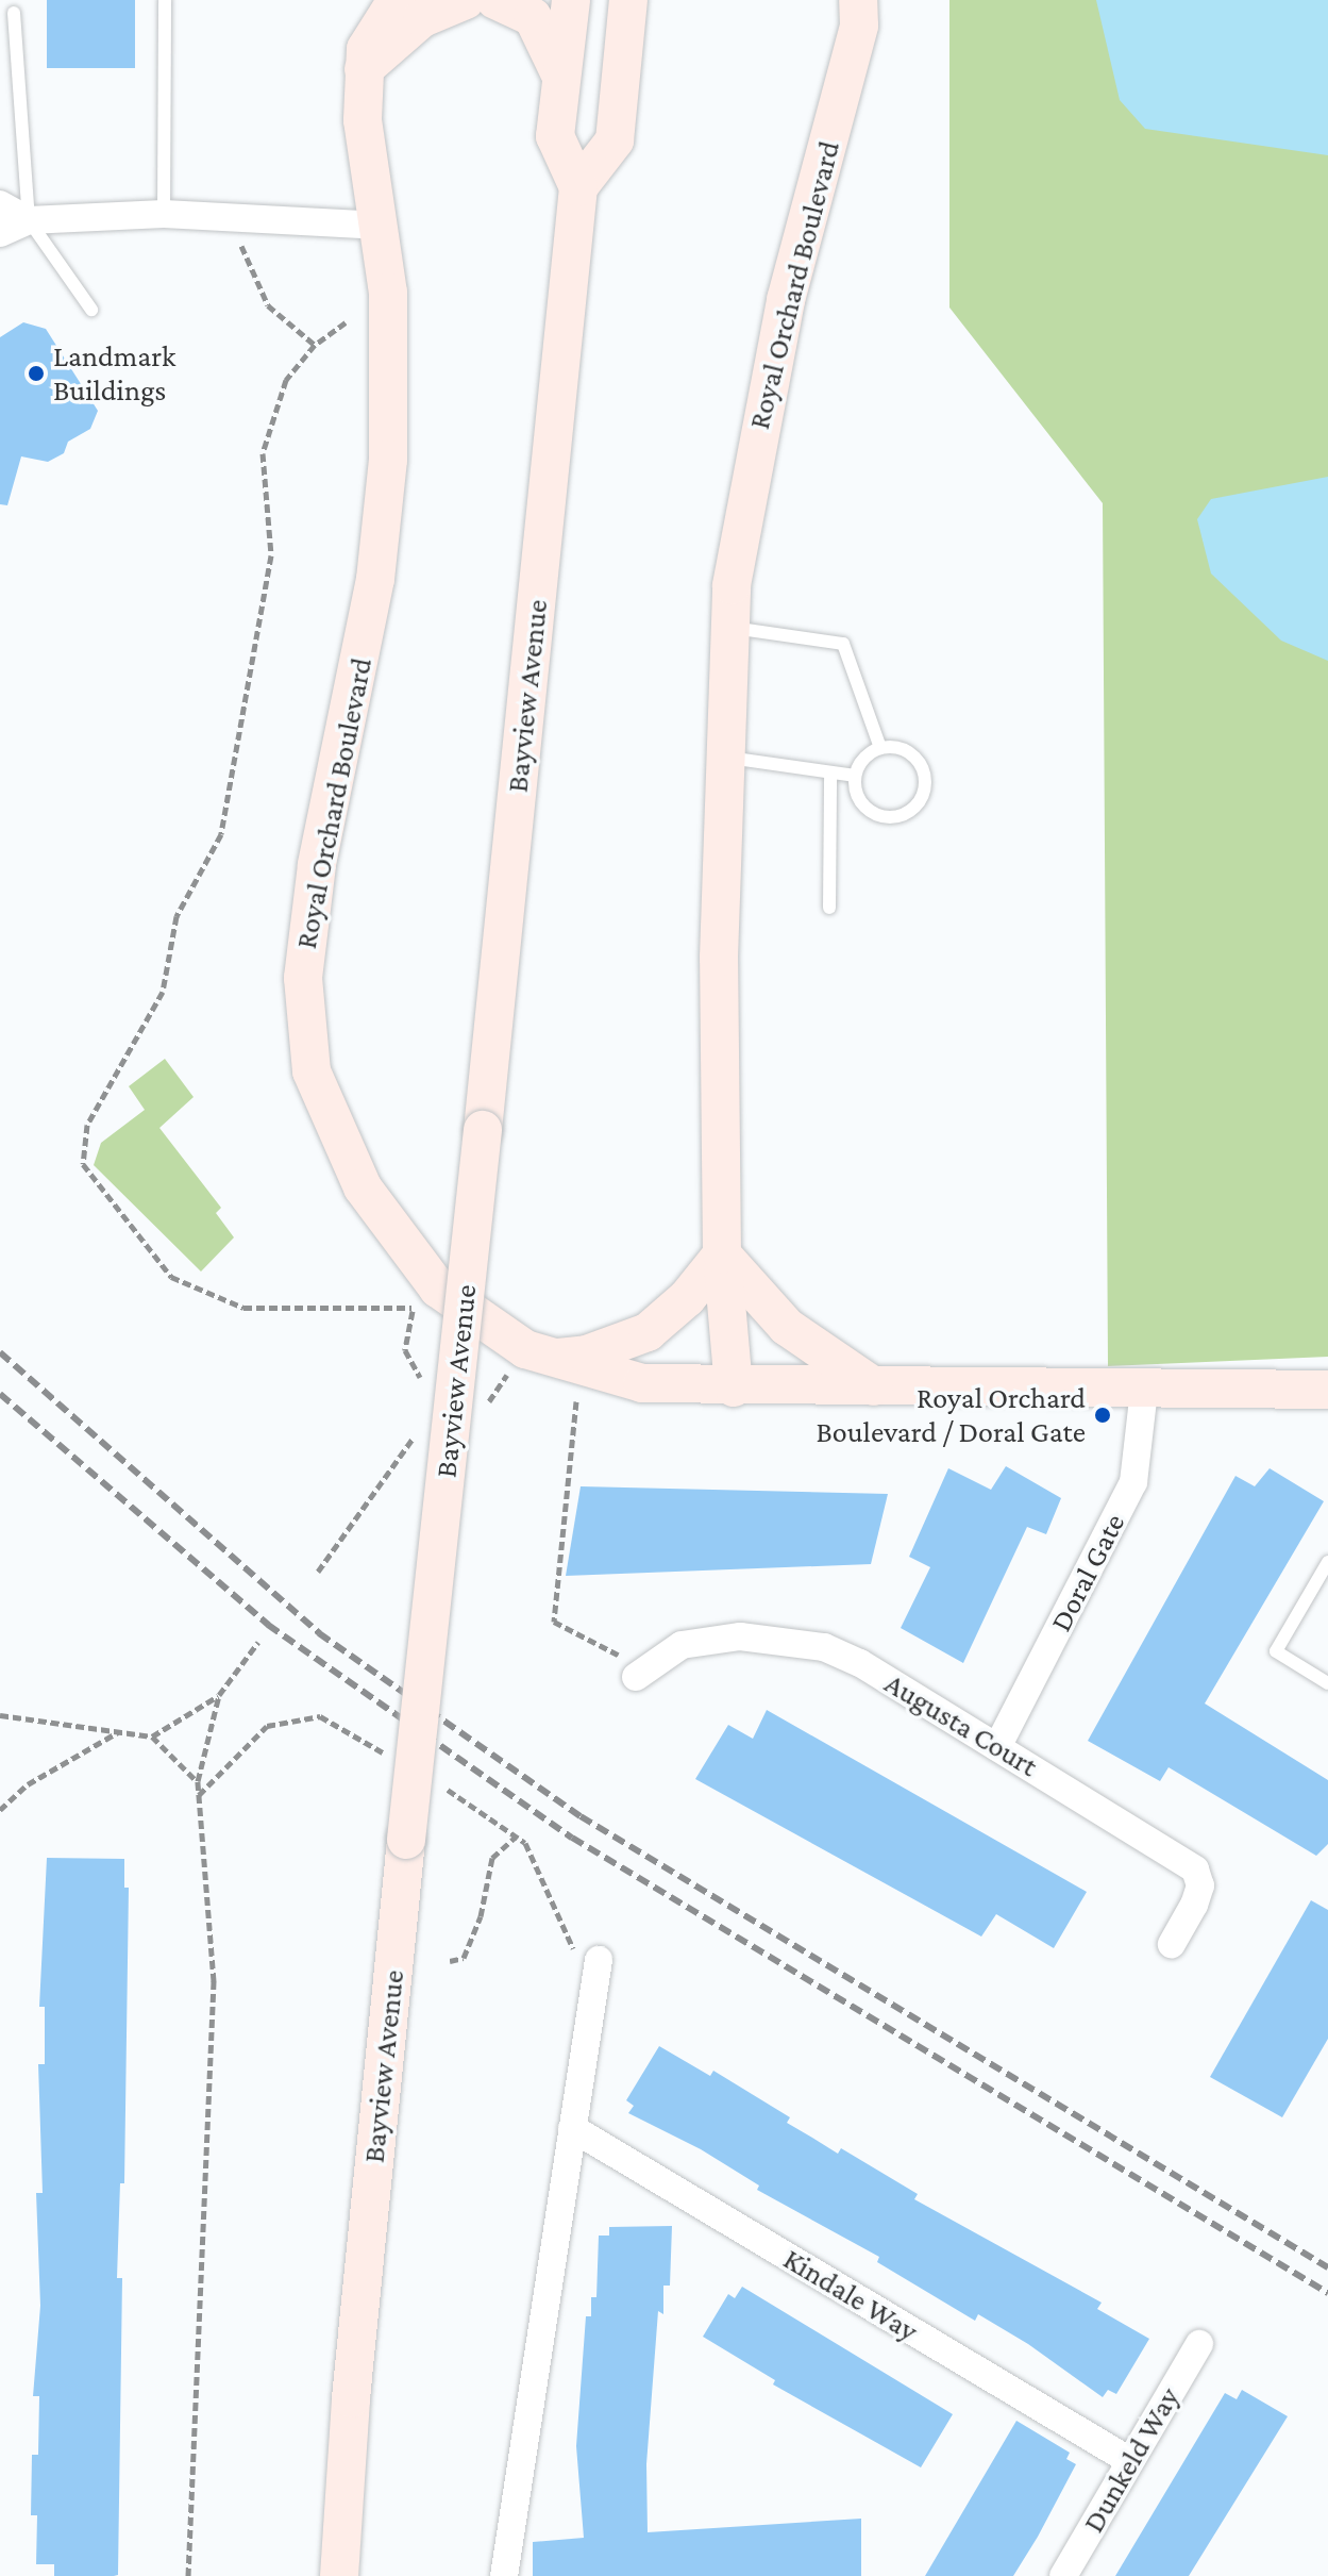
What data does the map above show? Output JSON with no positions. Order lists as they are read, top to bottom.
{
  "streets": {
    "street": [
      "Royal Orchard Boulevard",
      "Bayview Avenue",
      "Doral Gate",
      "Augusta Court",
      "Kindale Way",
      "Dunkeld Way"
    ]
  },
  "crossings": [
    ["Royal Orchard Boulevard", "Doral Gate"],
    ["Doral Gate", "Augusta Court"],
    ["Kindale Way", "Dunkeld Way"]
  ],
  "places": ["Landmark Buildings", "Royal Orchard Boulevard / Doral Gate"]
}
